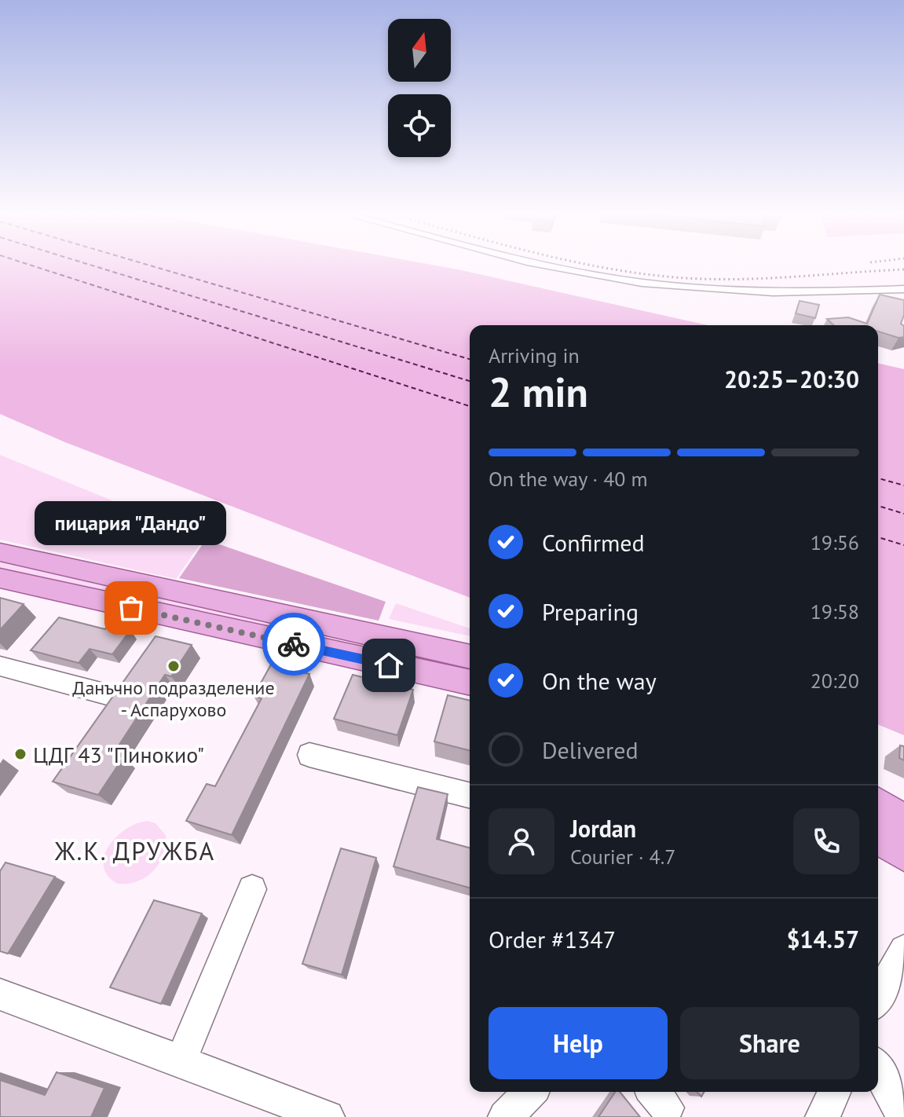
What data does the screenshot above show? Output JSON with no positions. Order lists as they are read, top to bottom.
{
  "districts": ["Ж.К. ДРУЖБА"],
  "places": ["пицария \"Дандо\"", "Данъчно подразделение - Аспарухово", "ЦДГ 43 \"Пинокио\""],
  "north": "top",
  "page": {
    "heading": ["2 min", "Arriving in", "20:25–20:30"],
    "panel": [
      "Jordan",
      "Courier · 4.7",
      "Order #1347",
      "$14.57"
    ],
    "bar": "On the way · 40 m",
    "bubble": "пицария \"Дандо\"",
    "list": [
      ["Confirmed", "19:56"],
      ["Preparing", "19:58"],
      ["On the way", "20:20"],
      "Delivered"
    ],
    "buttons": ["Help", "Share"]
  }
}
